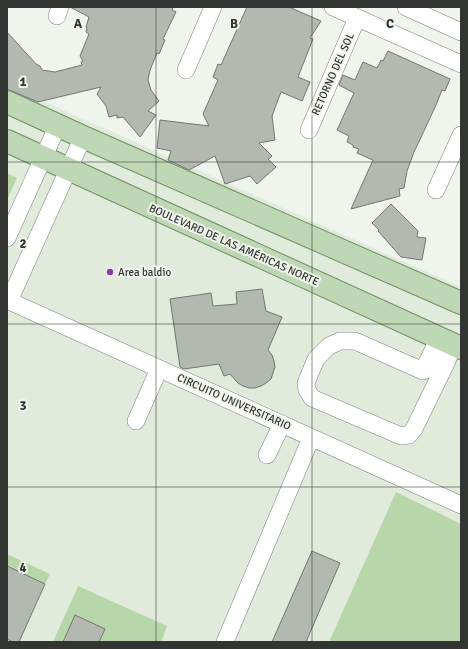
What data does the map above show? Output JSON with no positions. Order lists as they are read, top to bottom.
{
  "streets": {
    "main road": ["BOULEVARD DE LAS AMÉRICAS NORTE"],
    "street": ["RETORNO DEL SOL", "CIRCUITO UNIVERSITARIO"]
  },
  "places": ["Area baldio"],
  "grid": {
    "columns": ["A", "B", "C"],
    "rows": [
      "1",
      "2",
      "3",
      "4"
    ]
  }
}
